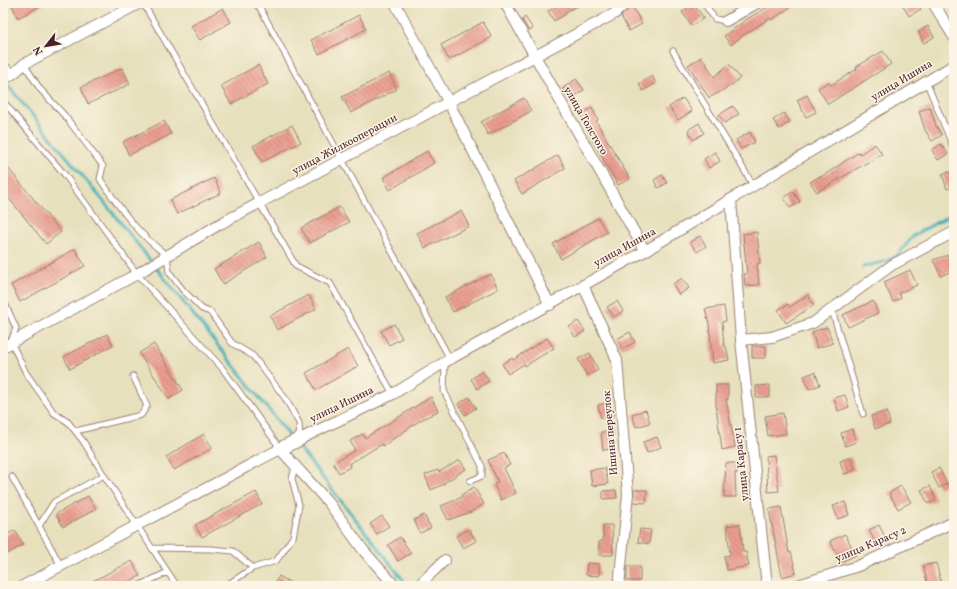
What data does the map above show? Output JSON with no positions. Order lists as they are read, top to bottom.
{
  "streets": {
    "street": [
      "улица Ишина",
      "улица Толстого",
      "улица Жилкооперации",
      "Ишина переулок",
      "улица Карасу 1",
      "улица Карасу 2"
    ]
  },
  "crossings": [
    ["улица Ишина", "улица Толстого"],
    ["улица Ишина", "Ишина переулок"],
    ["улица Ишина", "улица Карасу 1"],
    ["улица Толстого", "улица Жилкооперации"]
  ],
  "north": "bottom left"
}
